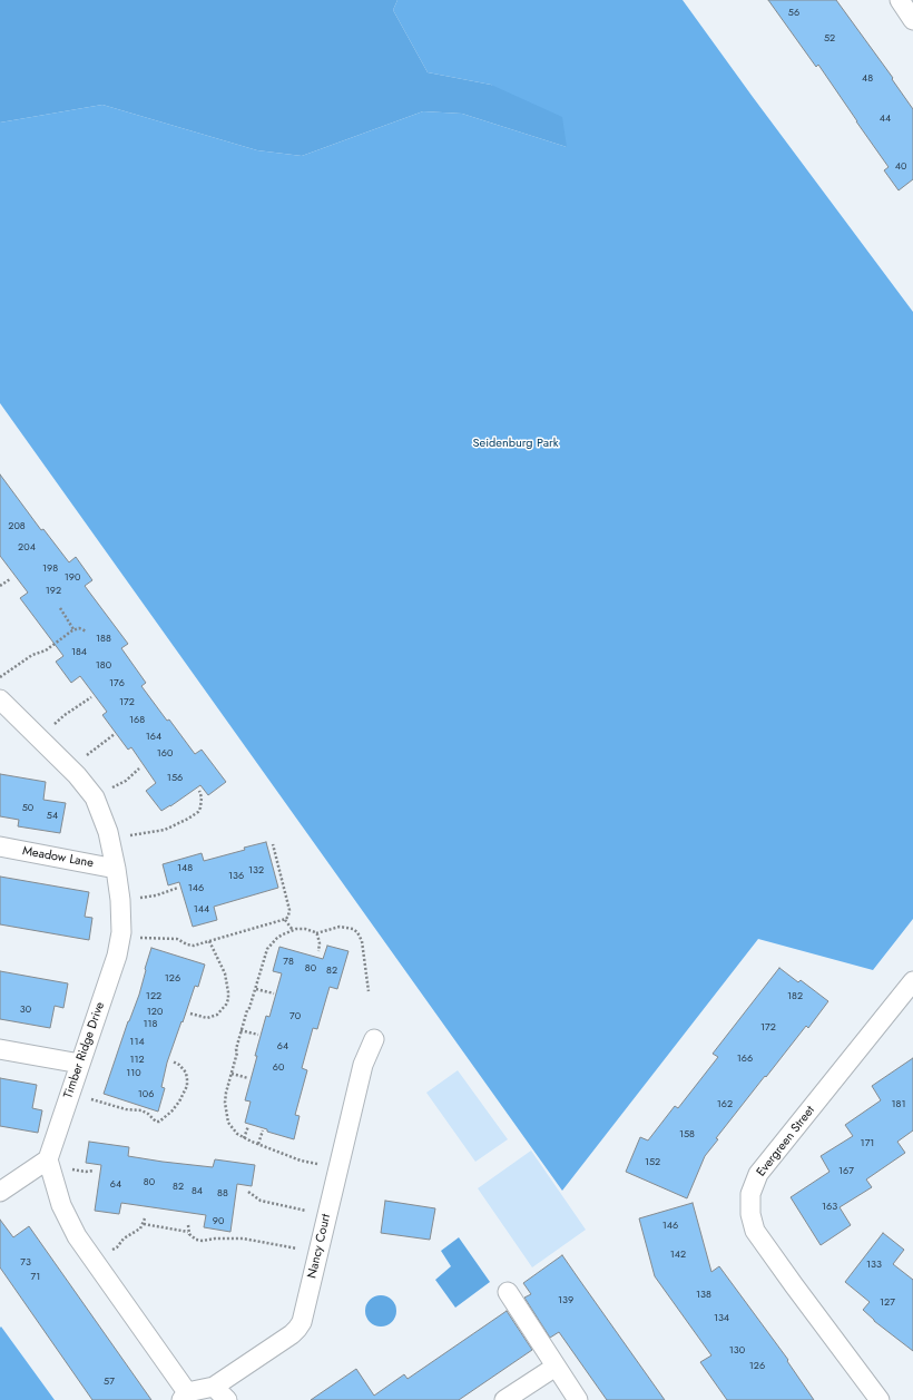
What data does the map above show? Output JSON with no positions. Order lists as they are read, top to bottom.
{
  "streets": {
    "street": [
      "Meadow Lane",
      "Timber Ridge Drive",
      "Evergreen Street",
      "Nancy Court"
    ]
  },
  "crossings": [
    ["Meadow Lane", "Timber Ridge Drive"]
  ],
  "parks": ["Seidenburg Park"],
  "house_numbers": [
    "56",
    "52",
    "48",
    "44",
    "40",
    "208",
    "204",
    "198",
    "190",
    "192",
    "188",
    "184",
    "180",
    "176",
    "172",
    "168",
    "164",
    "160",
    "156",
    "50",
    "54",
    "148",
    "132",
    "136",
    "146",
    "144",
    "78",
    "80",
    "82",
    "126",
    "122",
    "182",
    "30",
    "120",
    "70",
    "118",
    "172",
    "114",
    "64",
    "166",
    "112",
    "60",
    "110",
    "106",
    "162",
    "181",
    "158",
    "171",
    "152",
    "167",
    "80",
    "64",
    "82",
    "84",
    "88",
    "163",
    "90",
    "146",
    "142",
    "73",
    "133",
    "71",
    "138",
    "139",
    "127",
    "134",
    "130",
    "126",
    "57"
  ]
}
